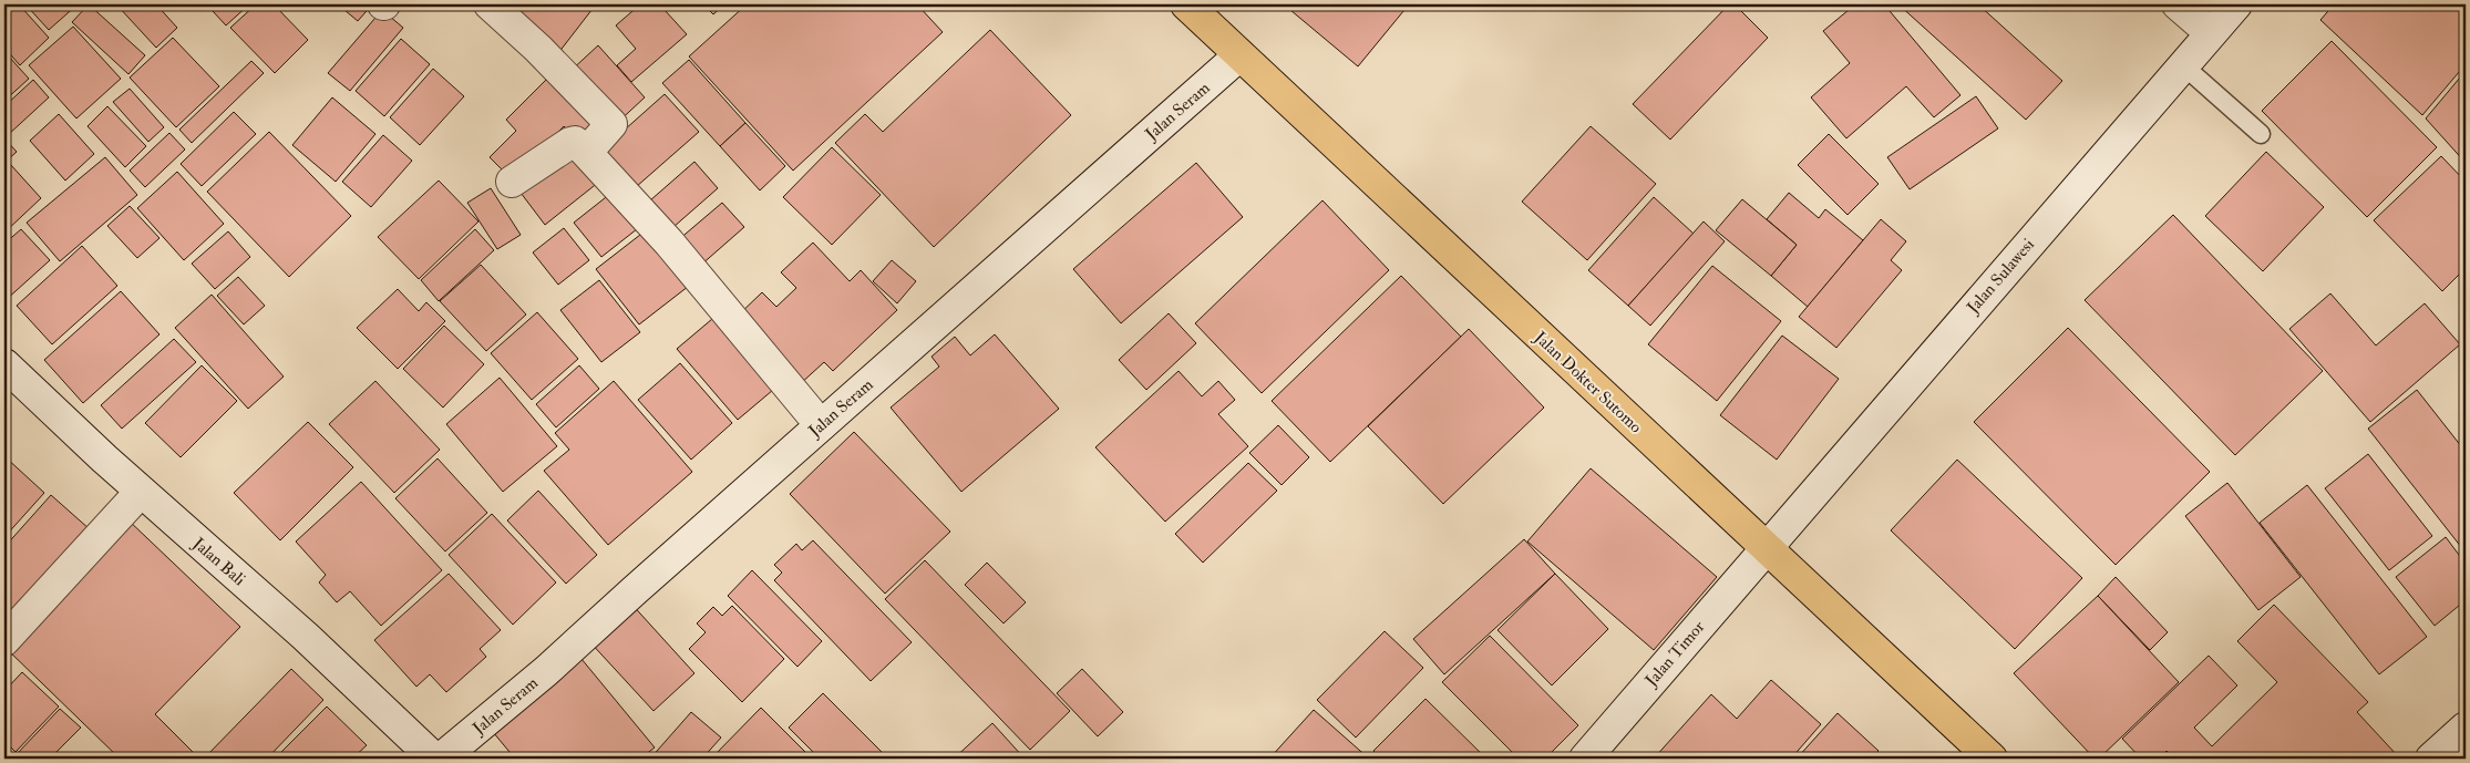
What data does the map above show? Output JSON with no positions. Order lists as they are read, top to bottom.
{
  "streets": {
    "main road": ["Jalan Dokter Sutomo"],
    "street": [
      "Jalan Seram",
      "Jalan Sulawesi",
      "Jalan Bali",
      "Jalan Timor"
    ]
  },
  "crossings": [
    ["Jalan Seram", "Jalan Dokter Sutomo"],
    ["Jalan Sulawesi", "Jalan Dokter Sutomo"],
    ["Jalan Sulawesi", "Jalan Timor"],
    ["Jalan Dokter Sutomo", "Jalan Timor"]
  ]
}
